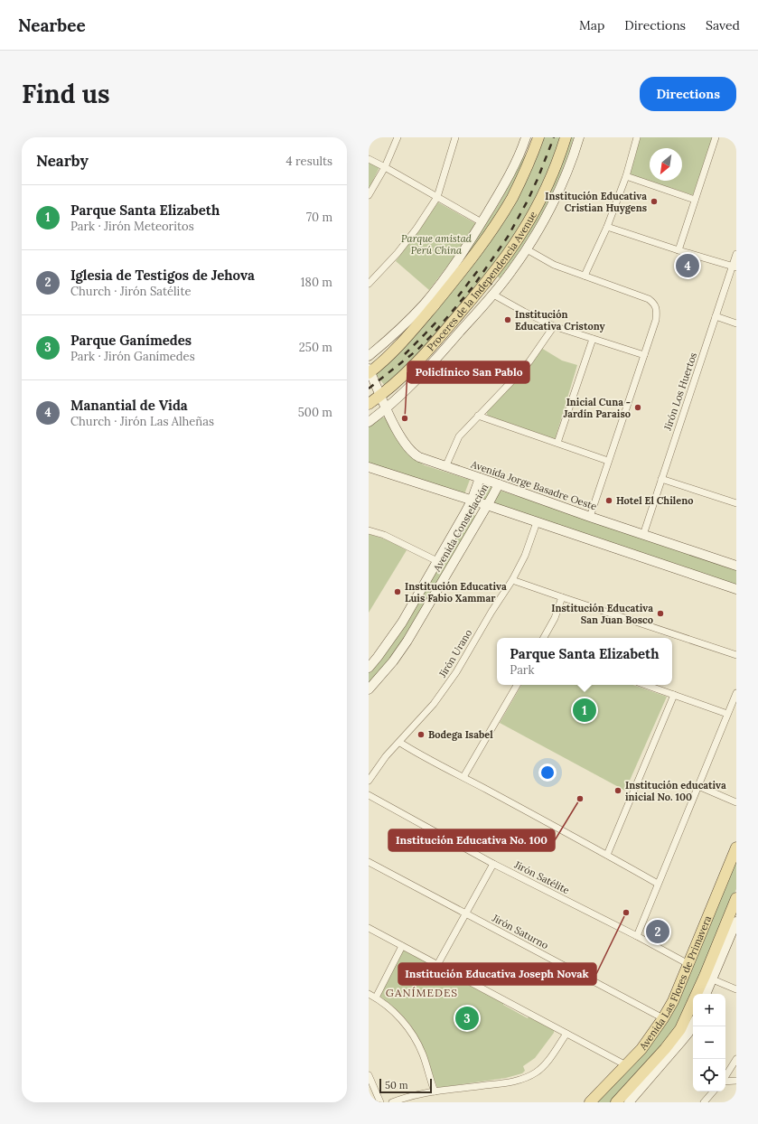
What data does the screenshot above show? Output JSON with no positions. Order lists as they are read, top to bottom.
{
  "streets": {
    "main road": [
      "Proceres de la Independencia Avenue",
      "Avenida Jorge Basadre Oeste",
      "Avenida Constelación",
      "Avenida Las Flores de Primavera"
    ],
    "street": [
      "Jirón Los Huertos",
      "Jirón Urano",
      "Jirón Satélite",
      "Jirón Saturno"
    ]
  },
  "crossings": [
    ["Proceres de la Independencia Avenue", "Avenida Jorge Basadre Oeste"],
    ["Jirón Los Huertos", "Avenida Jorge Basadre Oeste"],
    ["Avenida Jorge Basadre Oeste", "Avenida Constelación"],
    ["Jirón Satélite", "Avenida Las Flores de Primavera"],
    ["Jirón Saturno", "Avenida Las Flores de Primavera"]
  ],
  "districts": ["GANÍMEDES"],
  "parks": ["Parque amistad Perú China"],
  "places": [
    "Institución Educativa Cristian Huygens",
    "Institución Educativa Cristony",
    "Inicial Cuna - Jardín Paraiso",
    "Policlínico San Pablo",
    "Hotel El Chileno",
    "Institución Educativa Luis Fabio Xammar",
    "Institución Educativa San Juan Bosco",
    "Bodega Isabel",
    "Institución educativa inicial No. 100",
    "Institución Educativa No. 100",
    "Institución Educativa Joseph Novak"
  ],
  "scale_bar": "50 m",
  "north": "bottom left",
  "page": {
    "header": "Nearbee",
    "nav": ["Map", "Directions", "Saved"],
    "buttons": "Directions",
    "title": "Find us",
    "heading": ["Nearby", "4 results"],
    "list": [
      {
        "mark": "1",
        "name": "Parque Santa Elizabeth",
        "note": "Park · Jirón Meteoritos",
        "value": "70 m"
      },
      {
        "mark": "2",
        "name": "Iglesia de Testigos de Jehova",
        "note": "Church · Jirón Satélite",
        "value": "180 m"
      },
      {
        "mark": "3",
        "name": "Parque Ganímedes",
        "note": "Park · Jirón Ganímedes",
        "value": "250 m"
      },
      {
        "mark": "4",
        "name": "Manantial de Vida",
        "note": "Church · Jirón Las Alheñas",
        "value": "500 m"
      }
    ],
    "pins": [
      "4",
      "1",
      "2",
      "3"
    ],
    "popup": ["Parque Santa Elizabeth", "Park"],
    "map_buttons": ["+", "−"],
    "scale": "50 m"
  }
}
